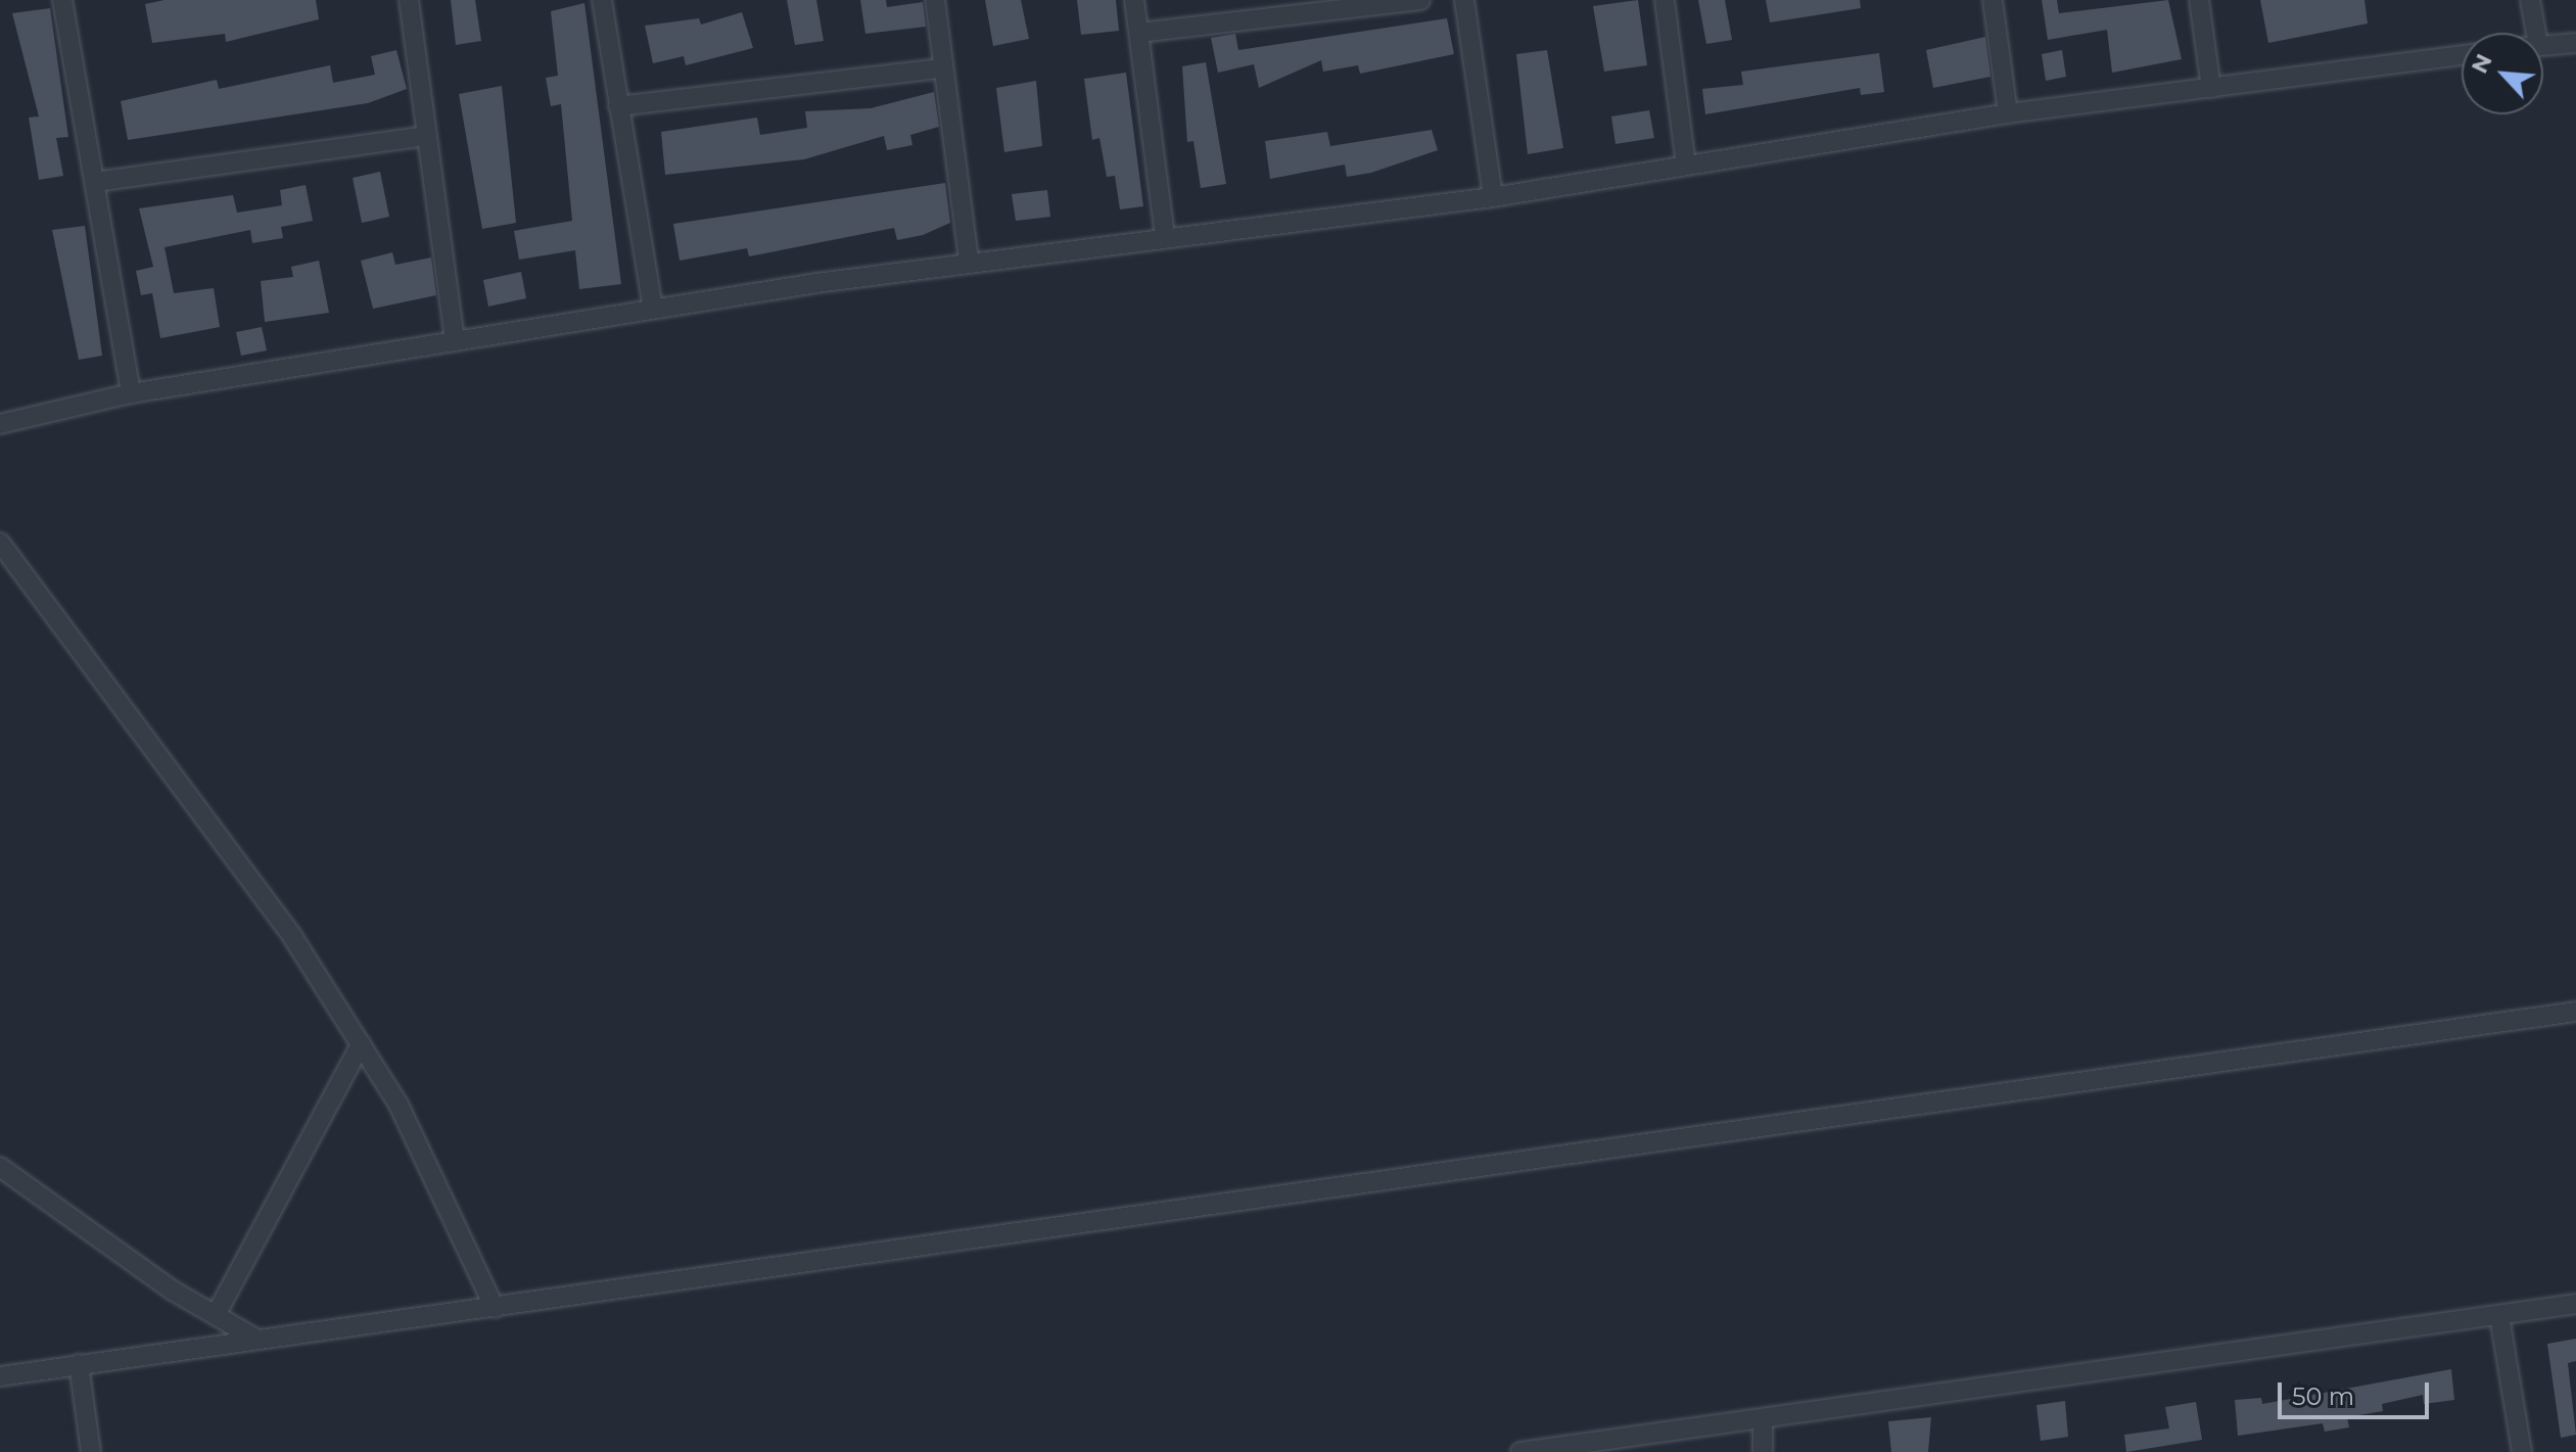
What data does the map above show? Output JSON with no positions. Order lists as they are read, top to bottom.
{
  "scale_bar": "50 m",
  "north": "top left"
}
